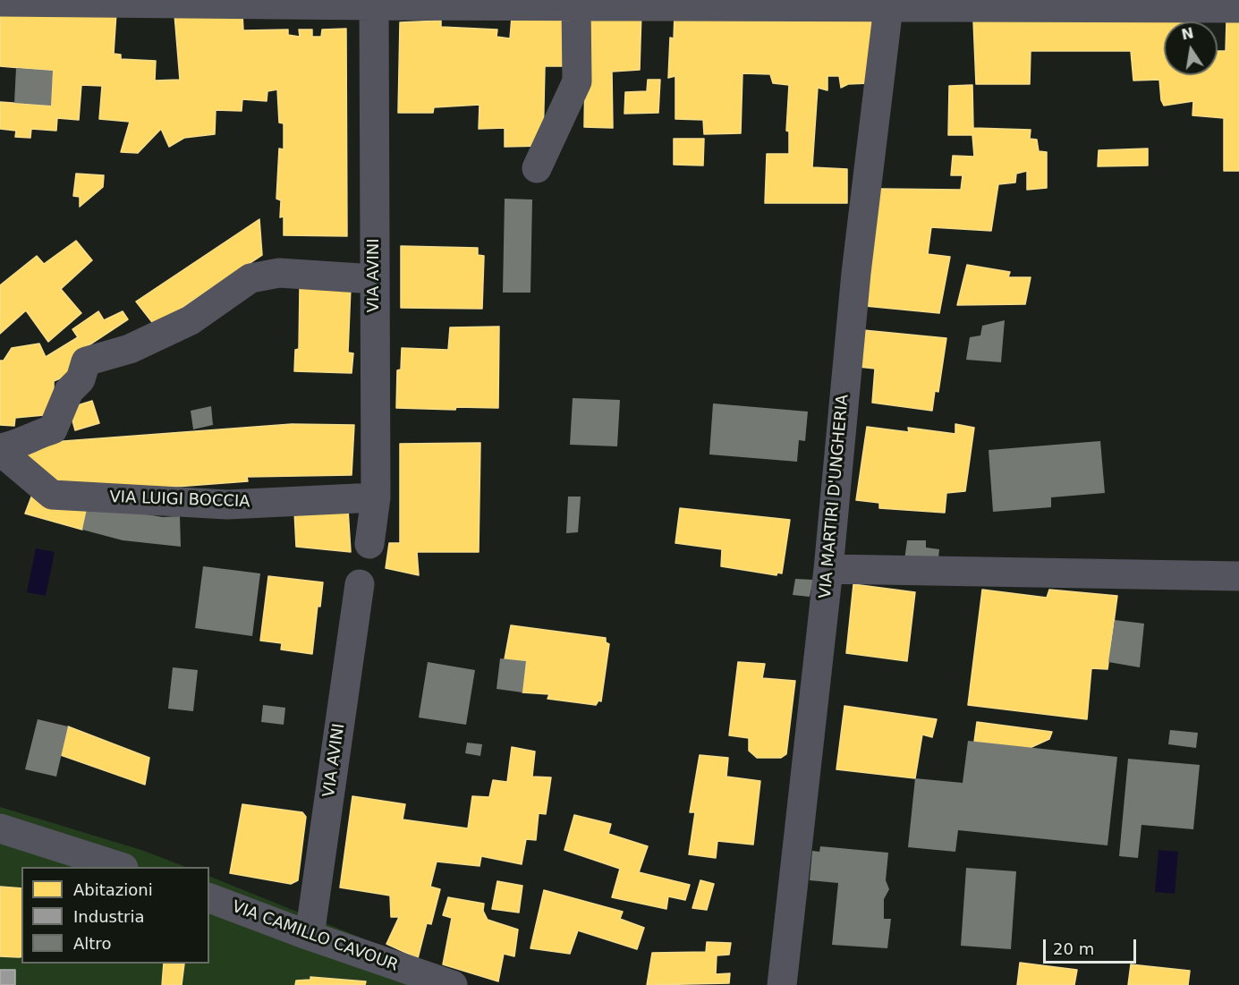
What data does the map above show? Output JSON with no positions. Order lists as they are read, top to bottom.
{
  "streets": {
    "street": [
      "VIA AVINI",
      "VIA MARTIRI D'UNGHERIA",
      "VIA LUIGI BOCCIA",
      "VIA CAMILLO CAVOUR"
    ]
  },
  "crossings": [
    ["VIA AVINI", "VIA LUIGI BOCCIA"],
    ["VIA AVINI", "VIA CAMILLO CAVOUR"]
  ],
  "legend": ["Abitazioni", "Industria", "Altro"],
  "scale_bar": "20 m",
  "north": "top"
}
